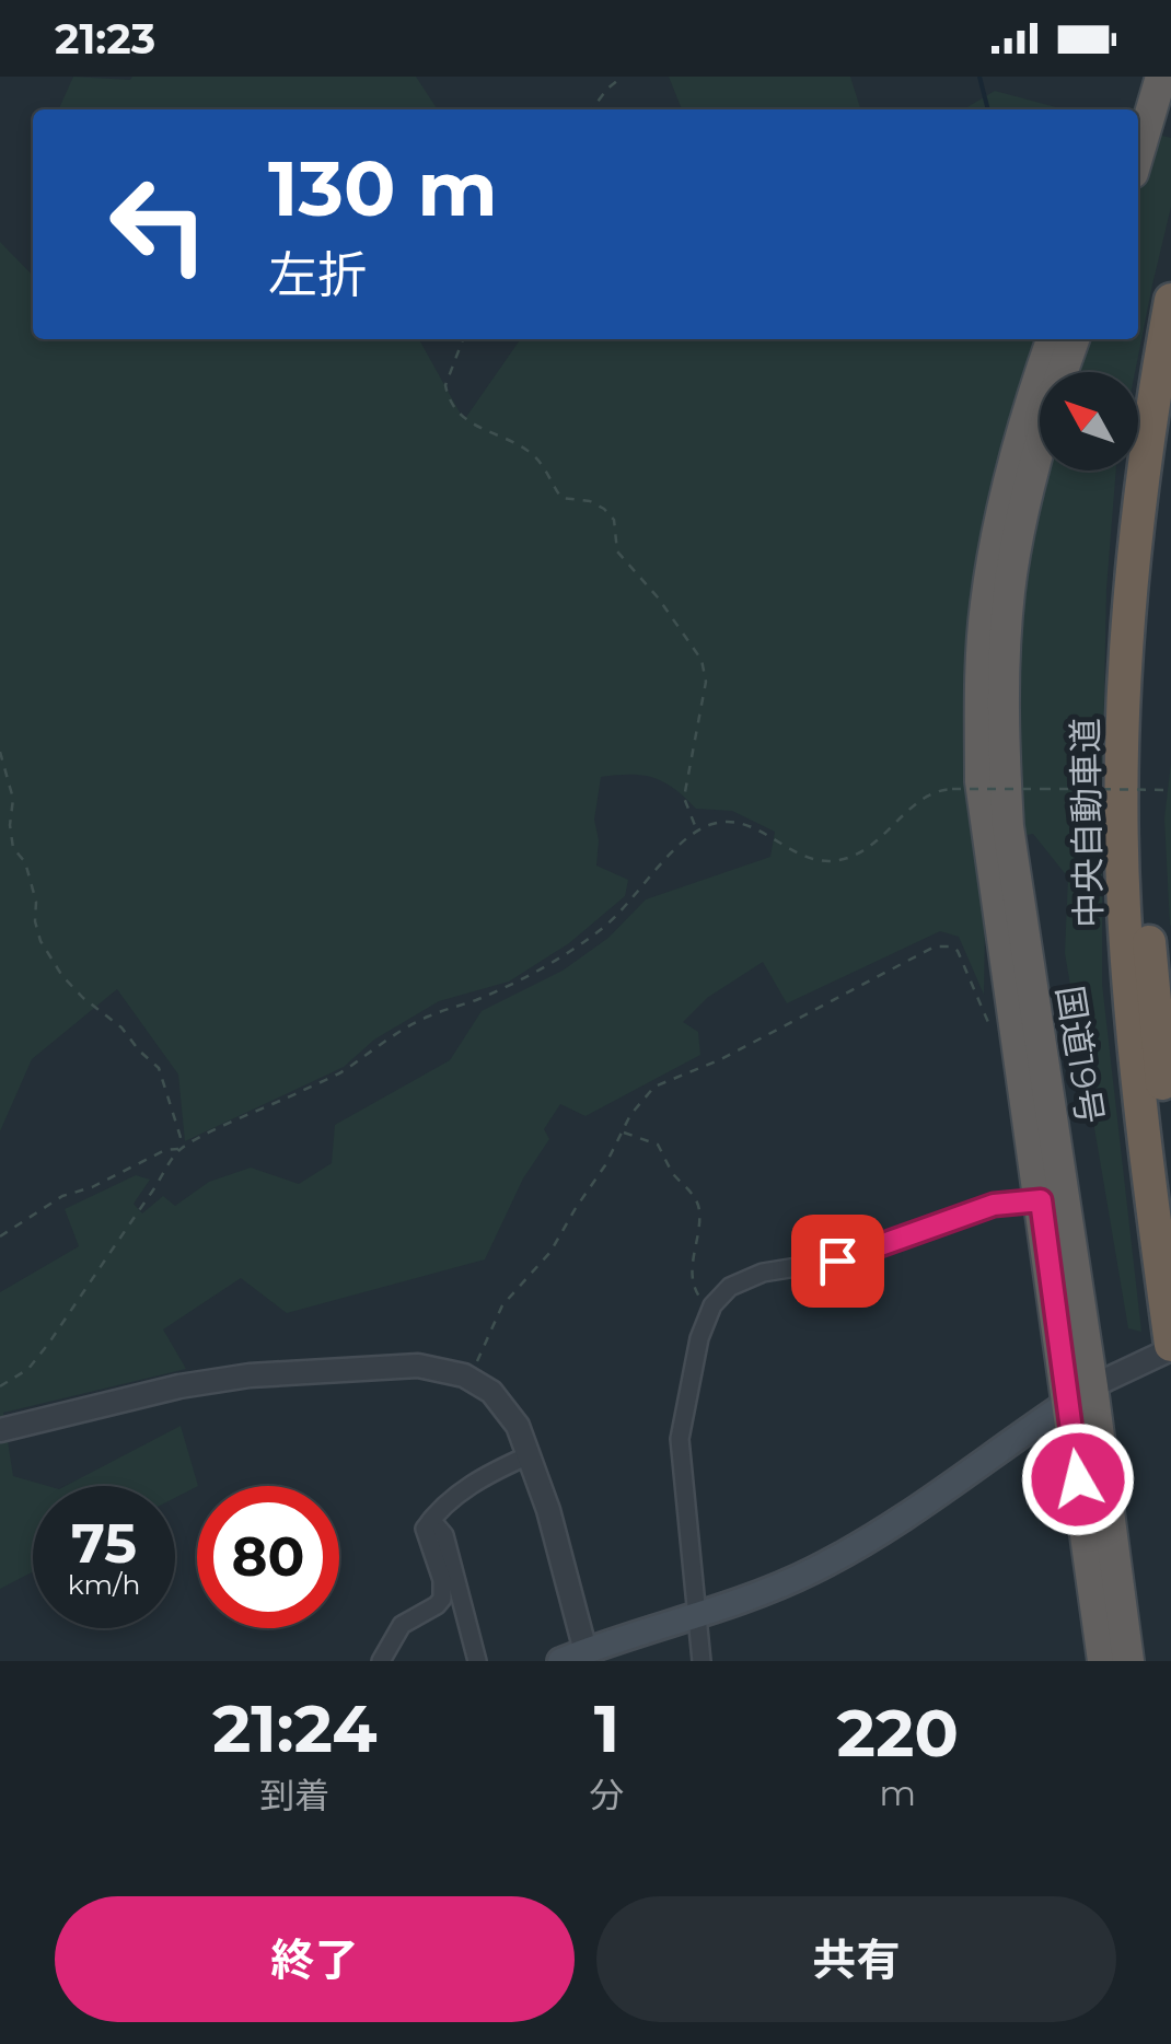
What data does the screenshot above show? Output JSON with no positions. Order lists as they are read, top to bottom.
{
  "streets": {
    "highway": ["中央自動車道", "国道19号"]
  },
  "north": "top left",
  "page": {
    "status": "21:23",
    "turn": ["130 m", "左折"],
    "speed": "75 km/h",
    "limit": "80",
    "eta": [
      "21:24",
      "到着",
      "1",
      "分",
      "220",
      "m"
    ],
    "buttons": ["終了", "共有"]
  }
}
